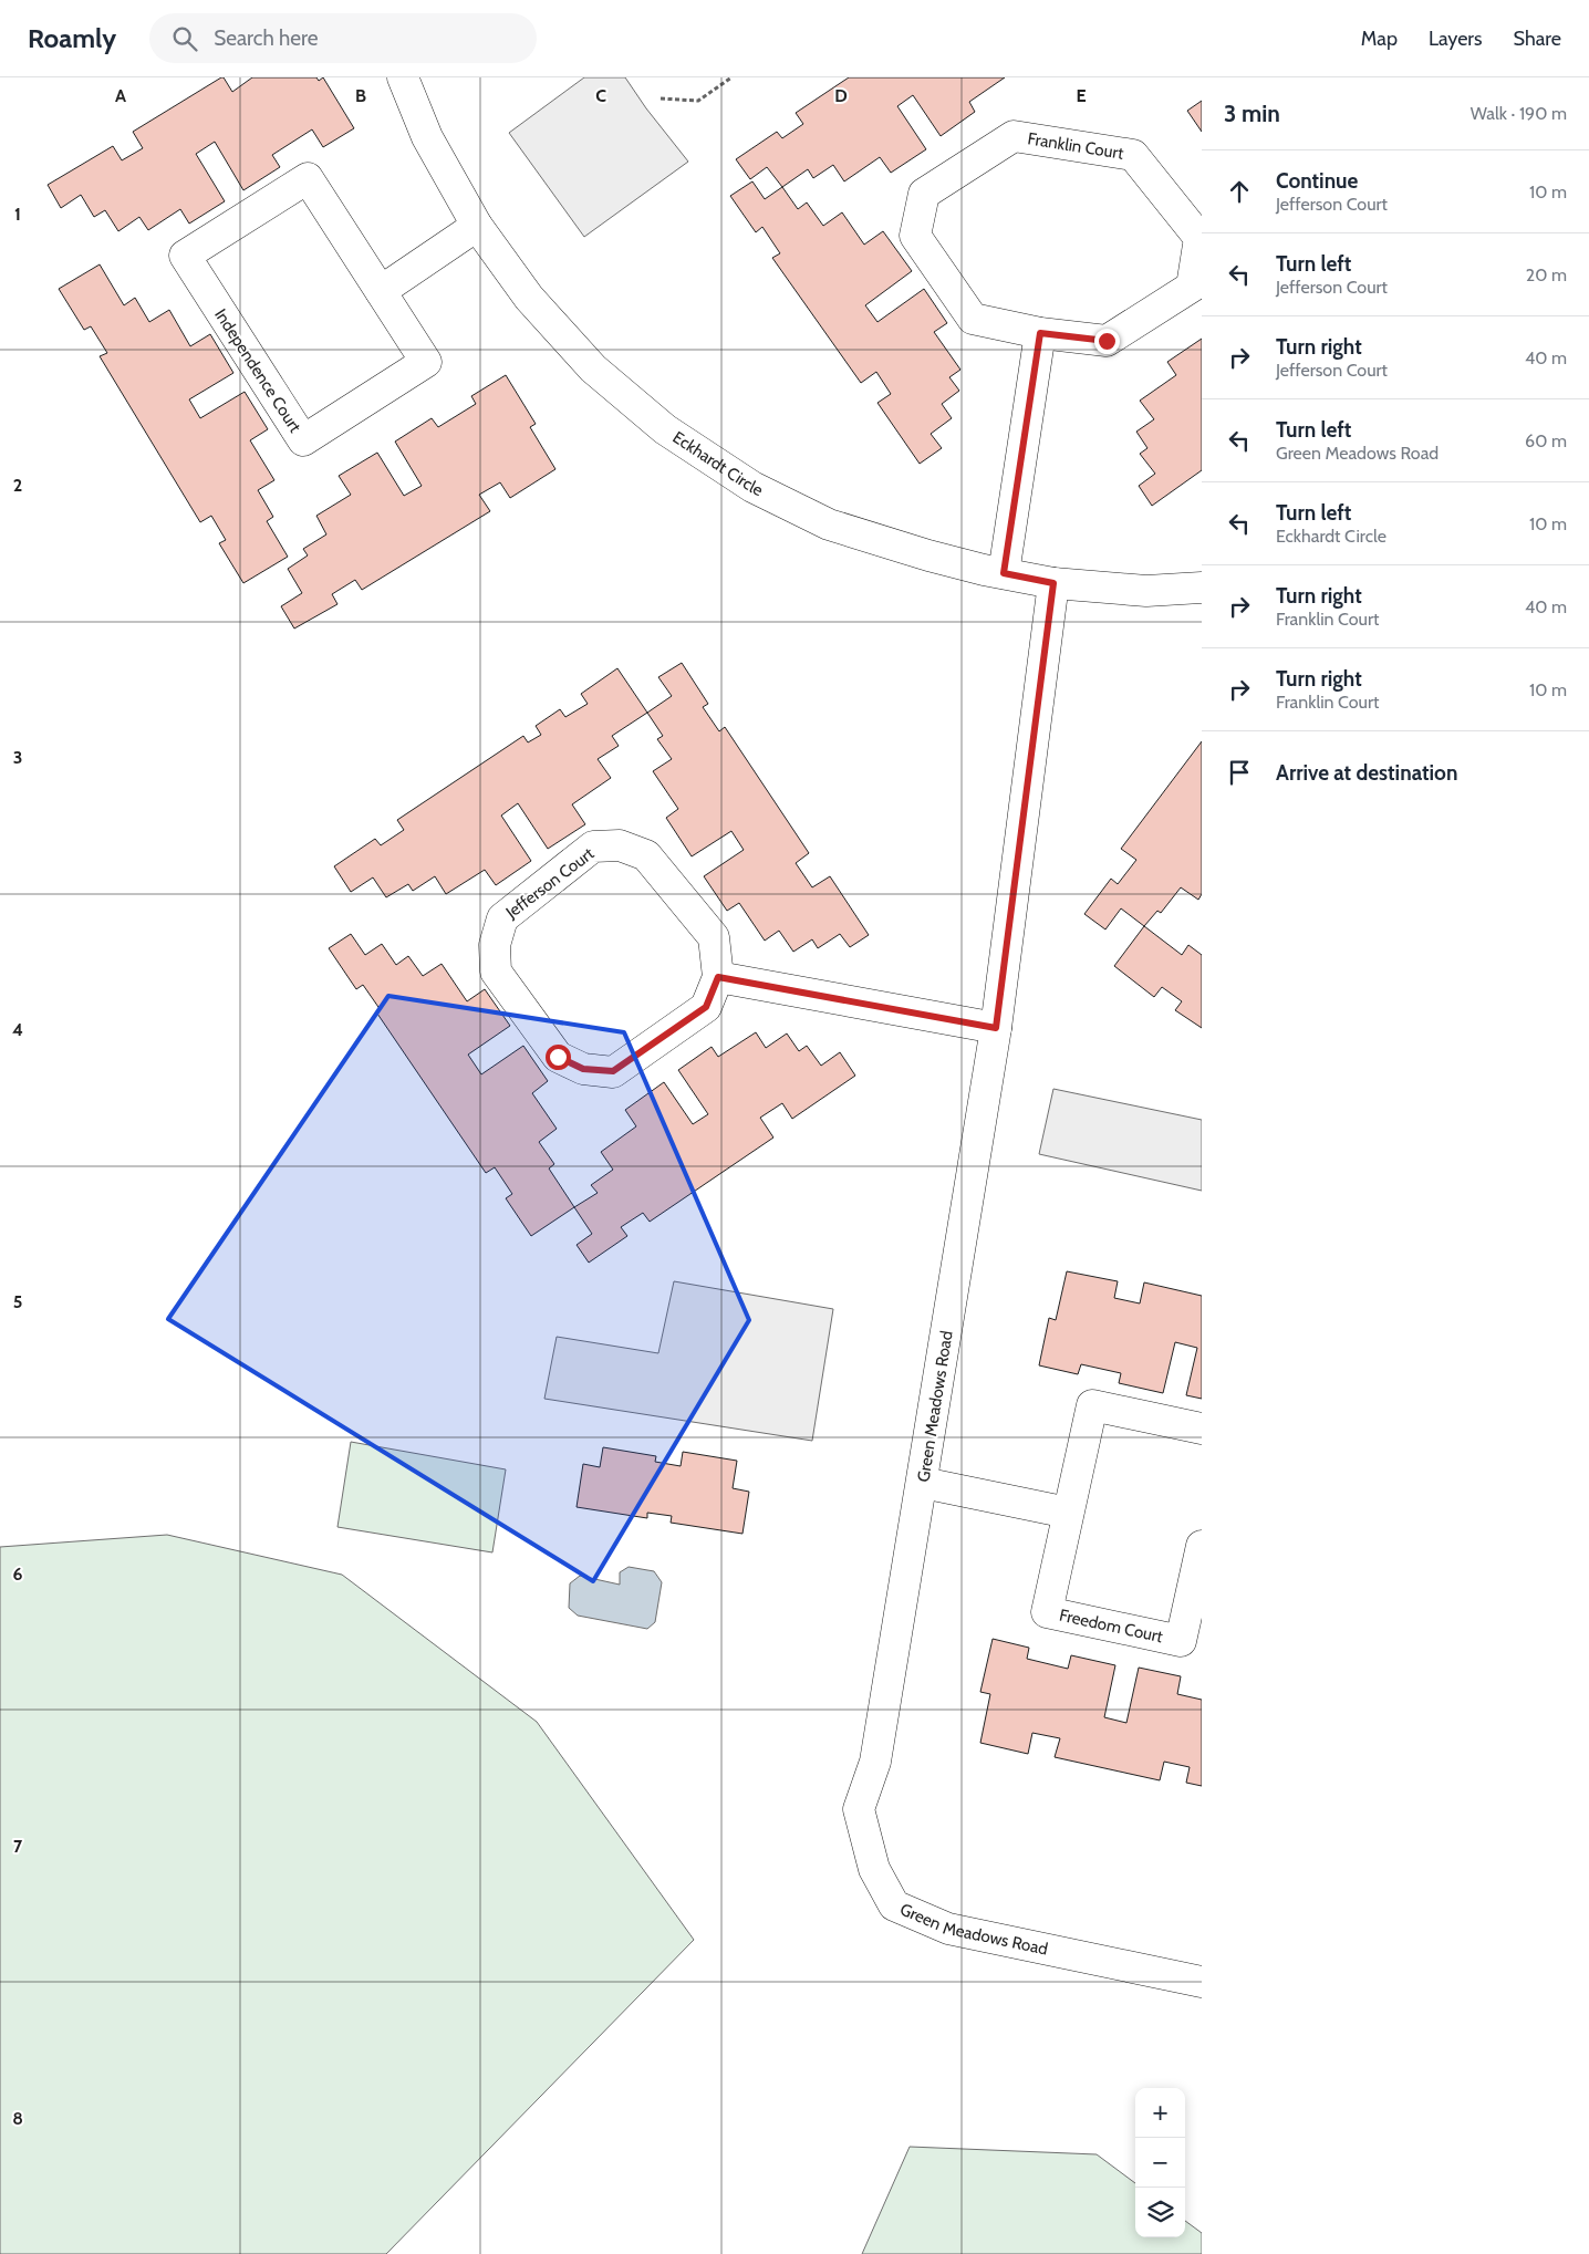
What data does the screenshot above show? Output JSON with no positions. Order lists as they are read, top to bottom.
{
  "streets": {
    "street": [
      "Franklin Court",
      "Independence Court",
      "Eckhardt Circle",
      "Jefferson Court",
      "Green Meadows Road",
      "Freedom Court"
    ]
  },
  "crossings": [
    ["Eckhardt Circle", "Green Meadows Road"]
  ],
  "page": {
    "header": "Roamly",
    "search": "Search here",
    "nav": ["Map", "Layers", "Share"],
    "heading": ["3 min", "Walk · 190 m"],
    "list": [
      ["Continue", "Jefferson Court", "10 m"],
      ["Turn left", "Jefferson Court", "20 m"],
      ["Turn right", "Jefferson Court", "40 m"],
      ["Turn left", "Green Meadows Road", "60 m"],
      ["Turn left", "Eckhardt Circle", "10 m"],
      ["Turn right", "Franklin Court", "40 m"],
      ["Turn right", "Franklin Court", "10 m"],
      "Arrive at destination"
    ],
    "map_buttons": ["+", "−"]
  },
  "grid": {
    "columns": [
      "A",
      "B",
      "C",
      "D",
      "E"
    ],
    "rows": [
      "1",
      "2",
      "3",
      "4",
      "5",
      "6",
      "7",
      "8"
    ]
  }
}
